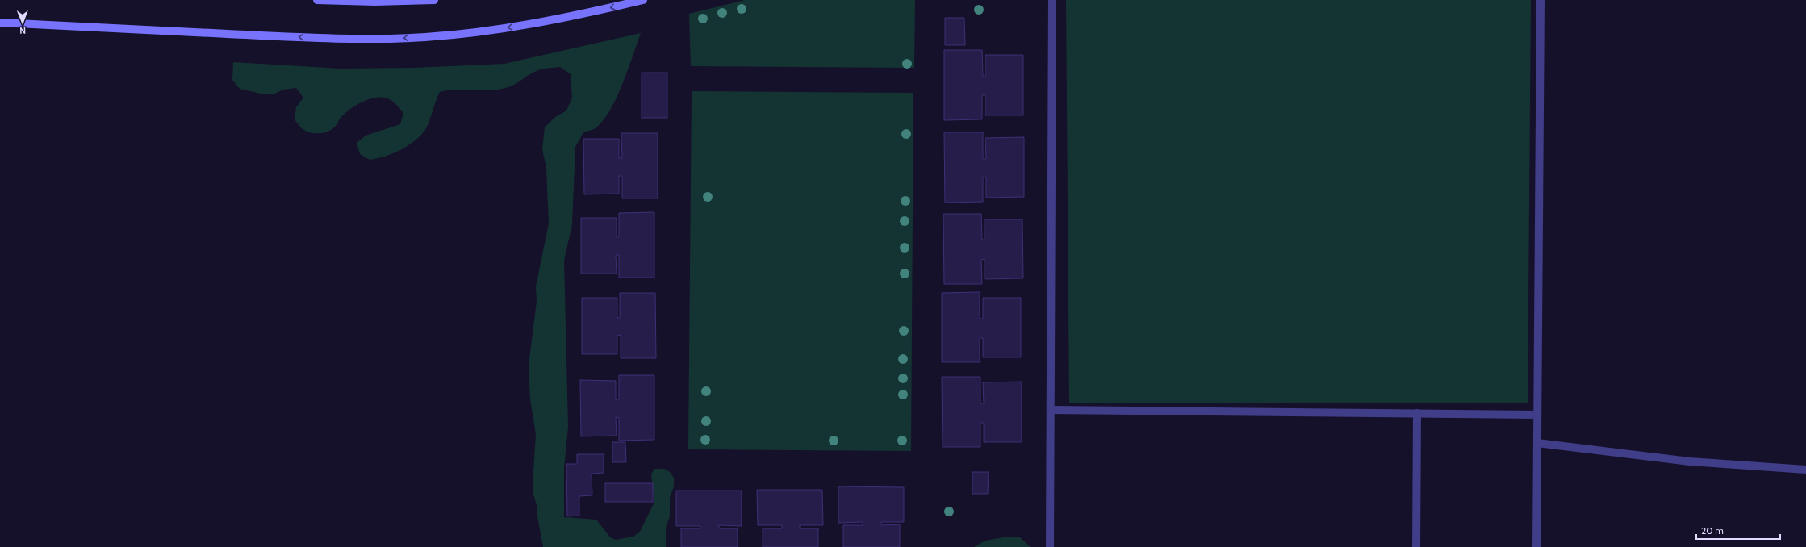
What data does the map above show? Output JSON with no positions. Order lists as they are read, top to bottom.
{
  "scale_bar": "20 m",
  "north": "bottom"
}
